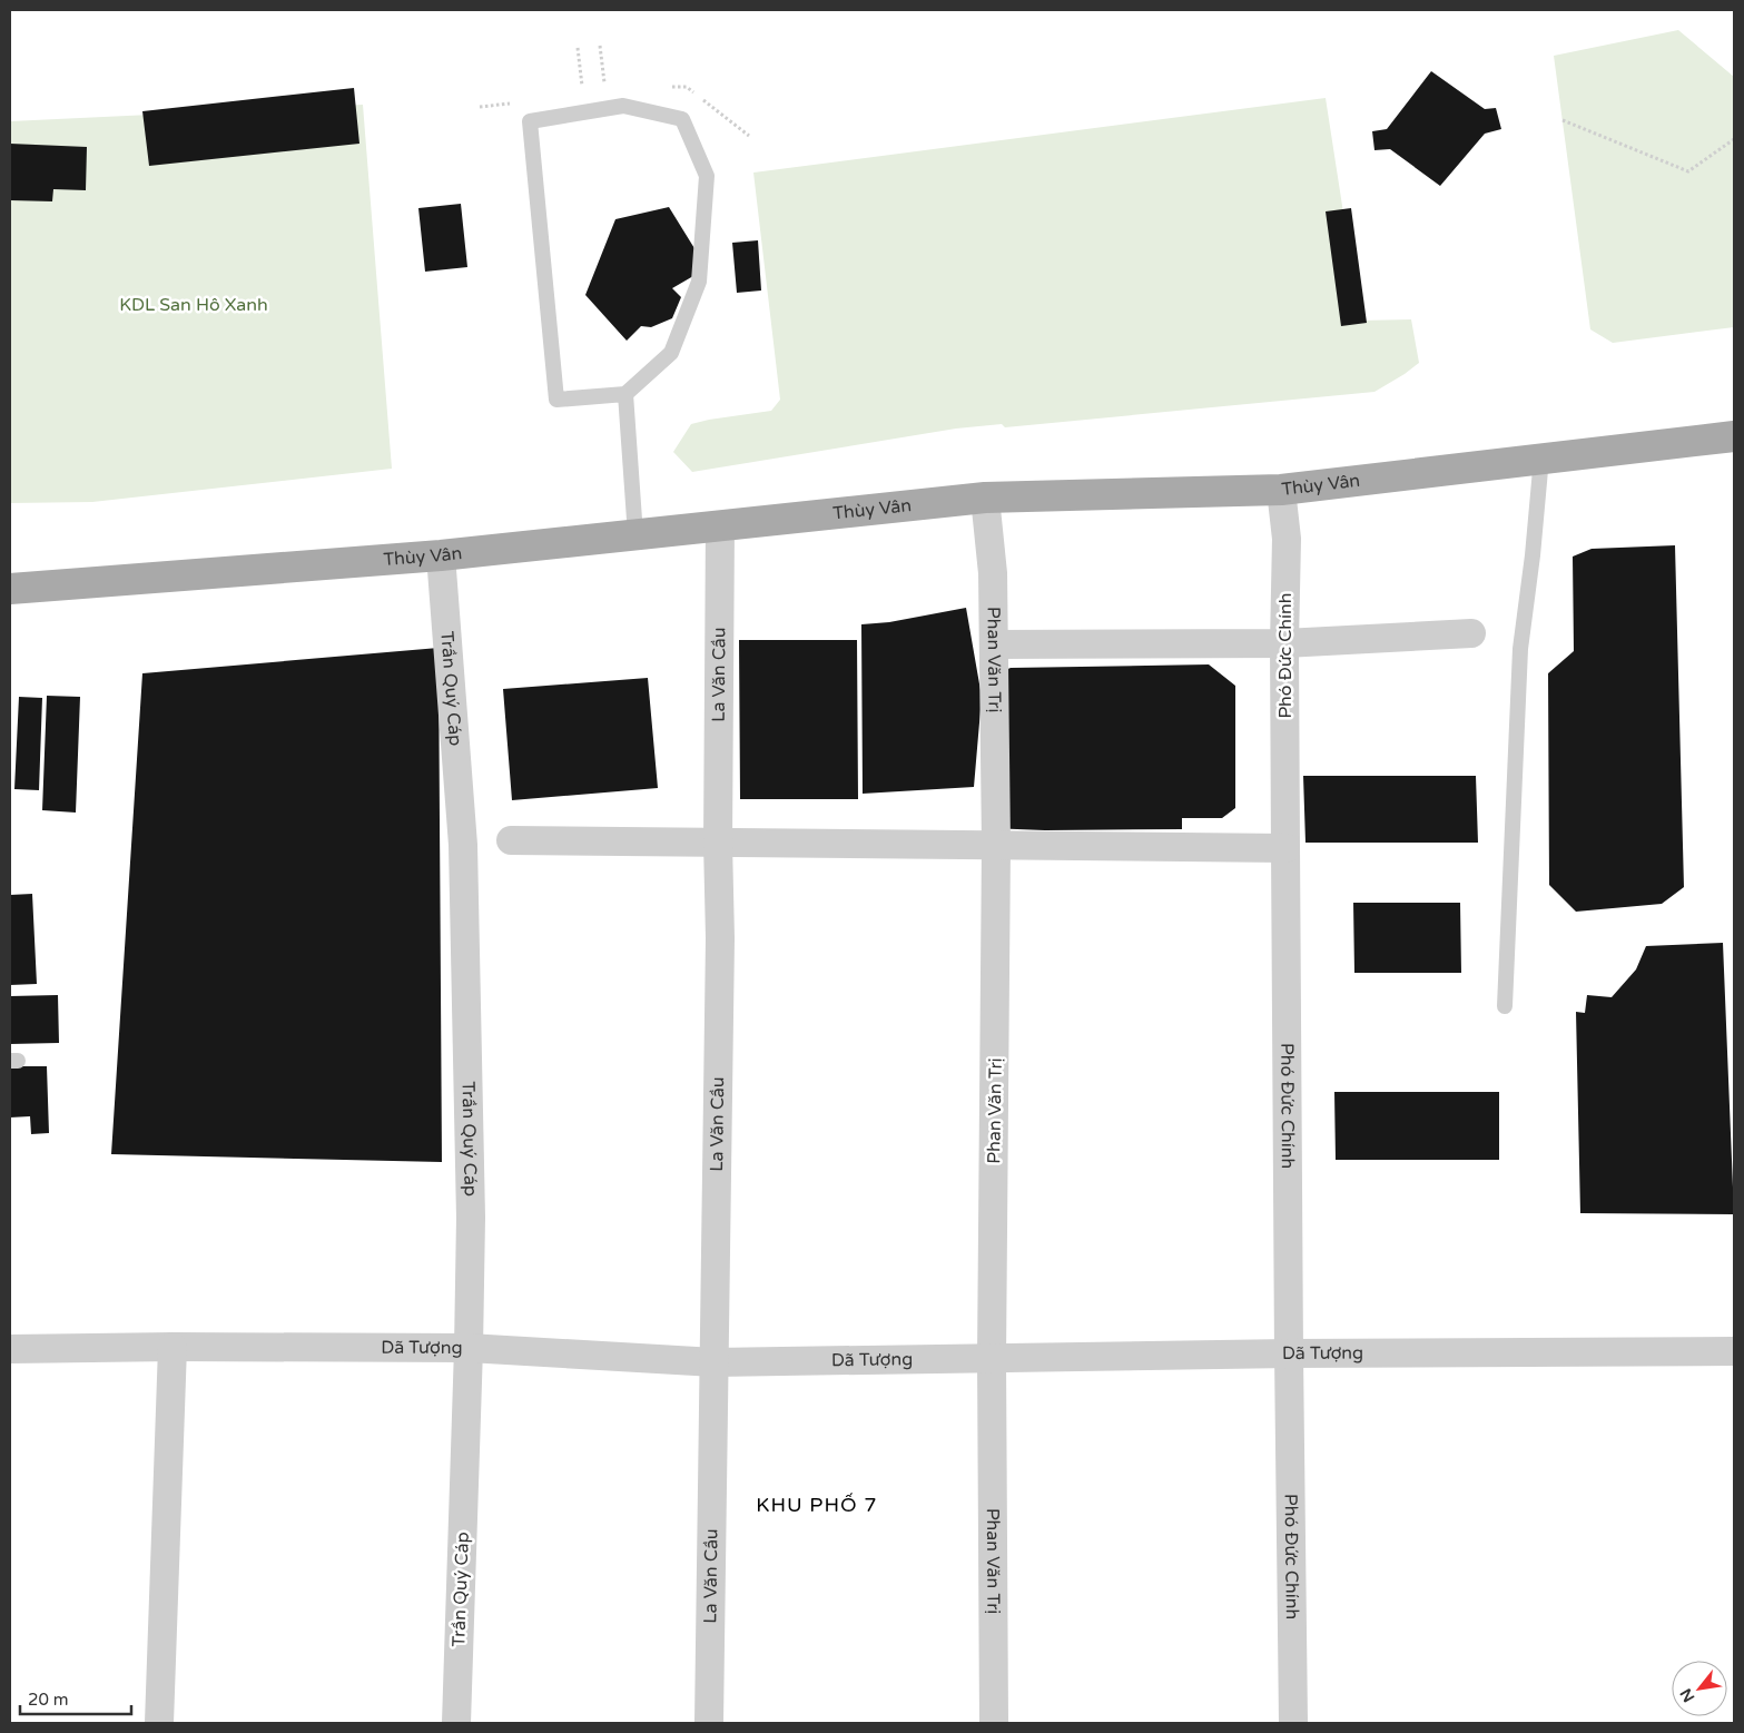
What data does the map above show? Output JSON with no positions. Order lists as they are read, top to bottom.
{
  "streets": {
    "main road": ["Thùy Vân"],
    "street": [
      "Phó Đức Chính",
      "Phan Văn Trị",
      "La Văn Cầu",
      "Trần Quý Cáp",
      "Dã Tượng"
    ]
  },
  "crossings": [
    ["Thùy Vân", "Phó Đức Chính"],
    ["Thùy Vân", "Phan Văn Trị"],
    ["Thùy Vân", "La Văn Cầu"],
    ["Thùy Vân", "Trần Quý Cáp"],
    ["Phó Đức Chính", "Dã Tượng"],
    ["Phan Văn Trị", "Dã Tượng"],
    ["La Văn Cầu", "Dã Tượng"],
    ["Trần Quý Cáp", "Dã Tượng"]
  ],
  "districts": ["KHU PHỐ 7"],
  "parks": ["KDL San Hô Xanh"],
  "scale_bar": "20 m",
  "north": "bottom left"
}
